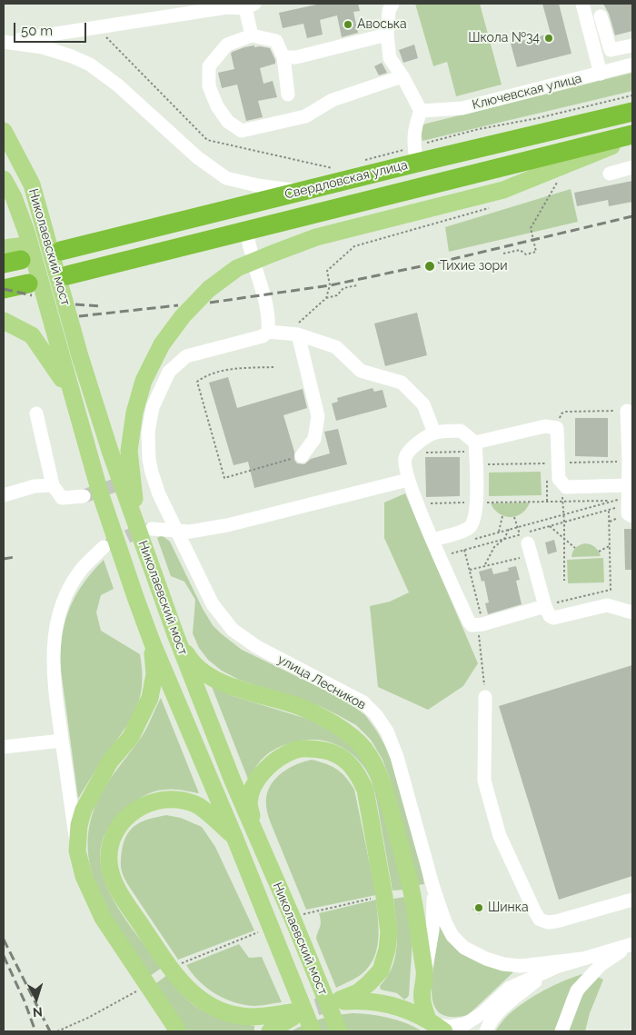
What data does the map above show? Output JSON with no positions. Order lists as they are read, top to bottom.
{
  "streets": {
    "highway": ["Свердловская улица"],
    "main road": ["Николаевский мост"],
    "street": ["Ключевская улица", "улица Лесников"]
  },
  "places": [
    "Авоська",
    "Школа №34",
    "Тихие зори",
    "Шинка"
  ],
  "scale_bar": "50 m",
  "north": "bottom"
}
